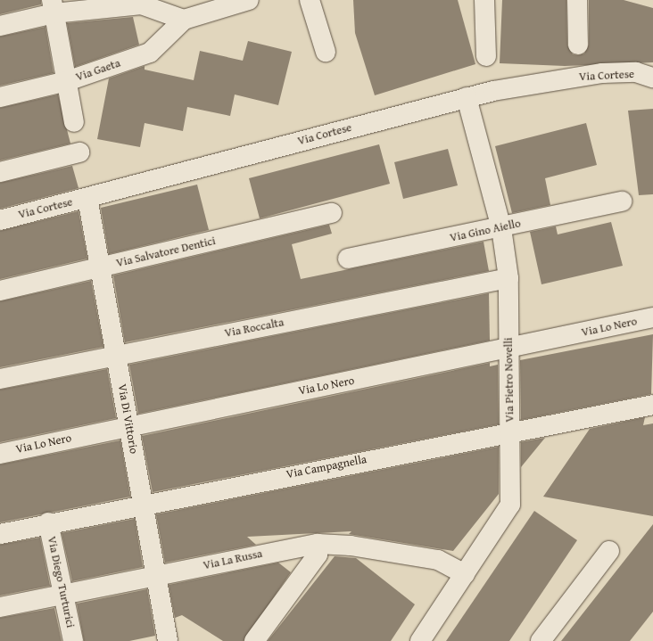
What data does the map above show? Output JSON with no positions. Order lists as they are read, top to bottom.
{
  "streets": {
    "street": [
      "Via Gaeta",
      "Via Cortese",
      "Via Gino Aiello",
      "Via Salvatore Dentici",
      "Via Lo Nero",
      "Via Roccalta",
      "Via Pietro Novelli",
      "Via Di Vittorio",
      "Via Campagnella",
      "Via La Russa",
      "Via Diego Turturici"
    ]
  },
  "crossings": [
    ["Via Cortese", "Via Pietro Novelli"],
    ["Via Cortese", "Via Di Vittorio"],
    ["Via Gino Aiello", "Via Pietro Novelli"],
    ["Via Salvatore Dentici", "Via Di Vittorio"],
    ["Via Lo Nero", "Via Pietro Novelli"],
    ["Via Lo Nero", "Via Di Vittorio"],
    ["Via Roccalta", "Via Pietro Novelli"],
    ["Via Roccalta", "Via Di Vittorio"],
    ["Via Pietro Novelli", "Via Campagnella"],
    ["Via Pietro Novelli", "Via La Russa"],
    ["Via Di Vittorio", "Via Campagnella"],
    ["Via Di Vittorio", "Via La Russa"],
    ["Via Campagnella", "Via Diego Turturici"],
    ["Via La Russa", "Via Diego Turturici"]
  ]
}
